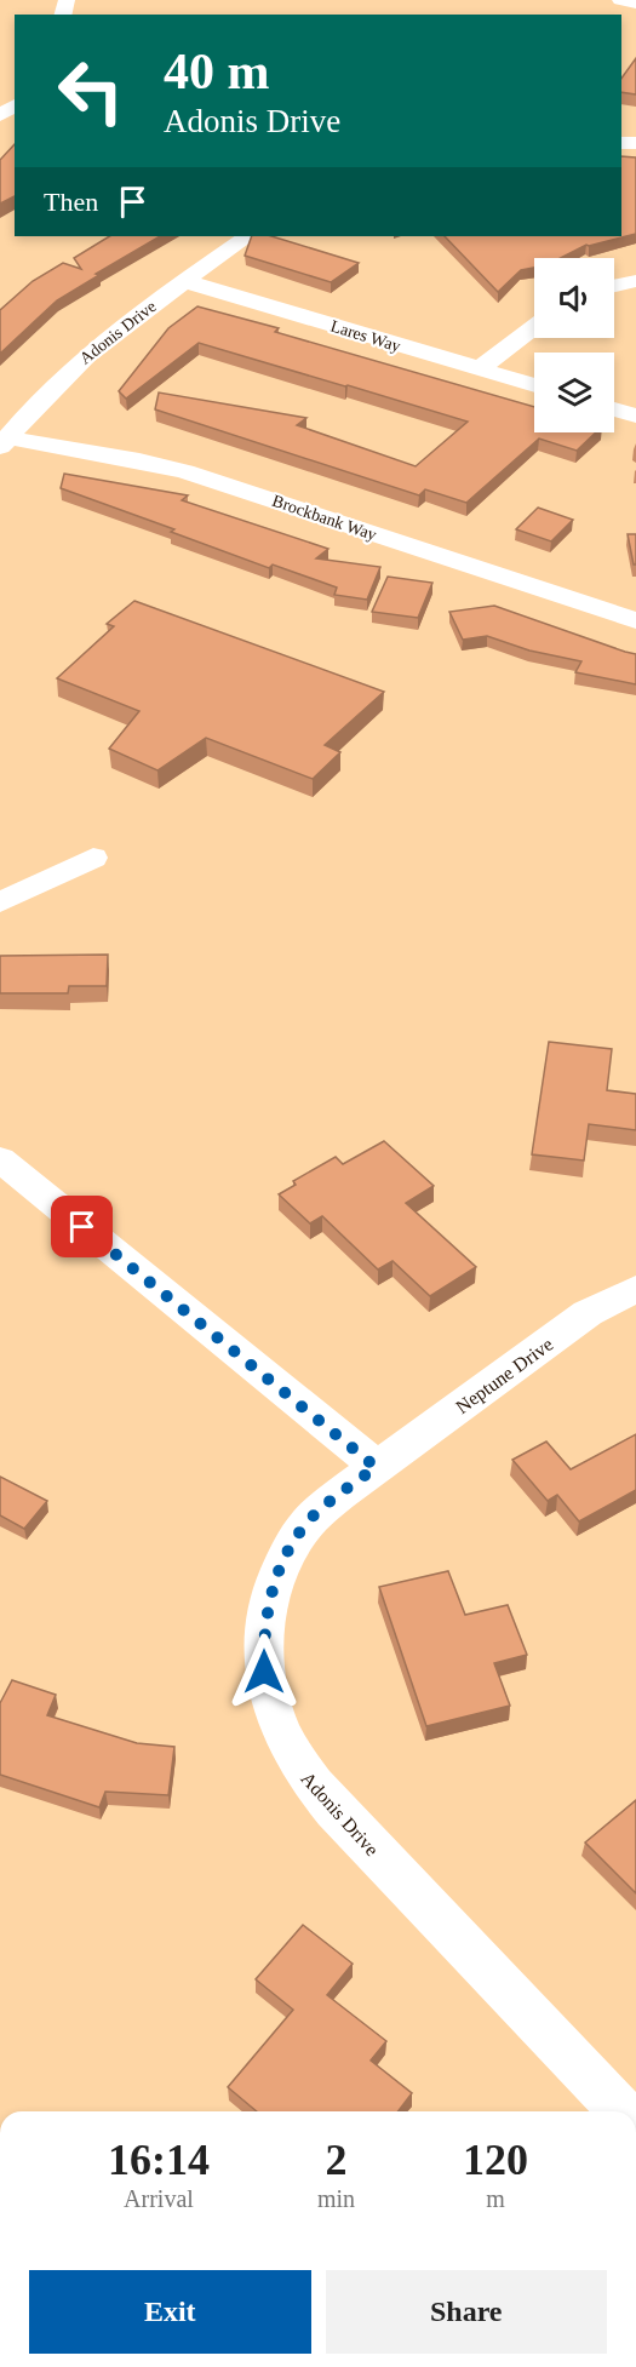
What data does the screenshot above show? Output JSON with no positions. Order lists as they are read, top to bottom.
{
  "streets": {
    "street": [
      "Adonis Drive",
      "Lares Way",
      "Brockbank Way",
      "Neptune Drive"
    ]
  },
  "crossings": [
    ["Adonis Drive", "Lares Way"],
    ["Adonis Drive", "Brockbank Way"],
    ["Adonis Drive", "Neptune Drive"]
  ],
  "page": {
    "turn": ["40 m", "Adonis Drive"],
    "then": "Then",
    "eta": [
      "16:14",
      "Arrival",
      "2",
      "min",
      "120",
      "m"
    ],
    "buttons": ["Exit", "Share"]
  }
}
